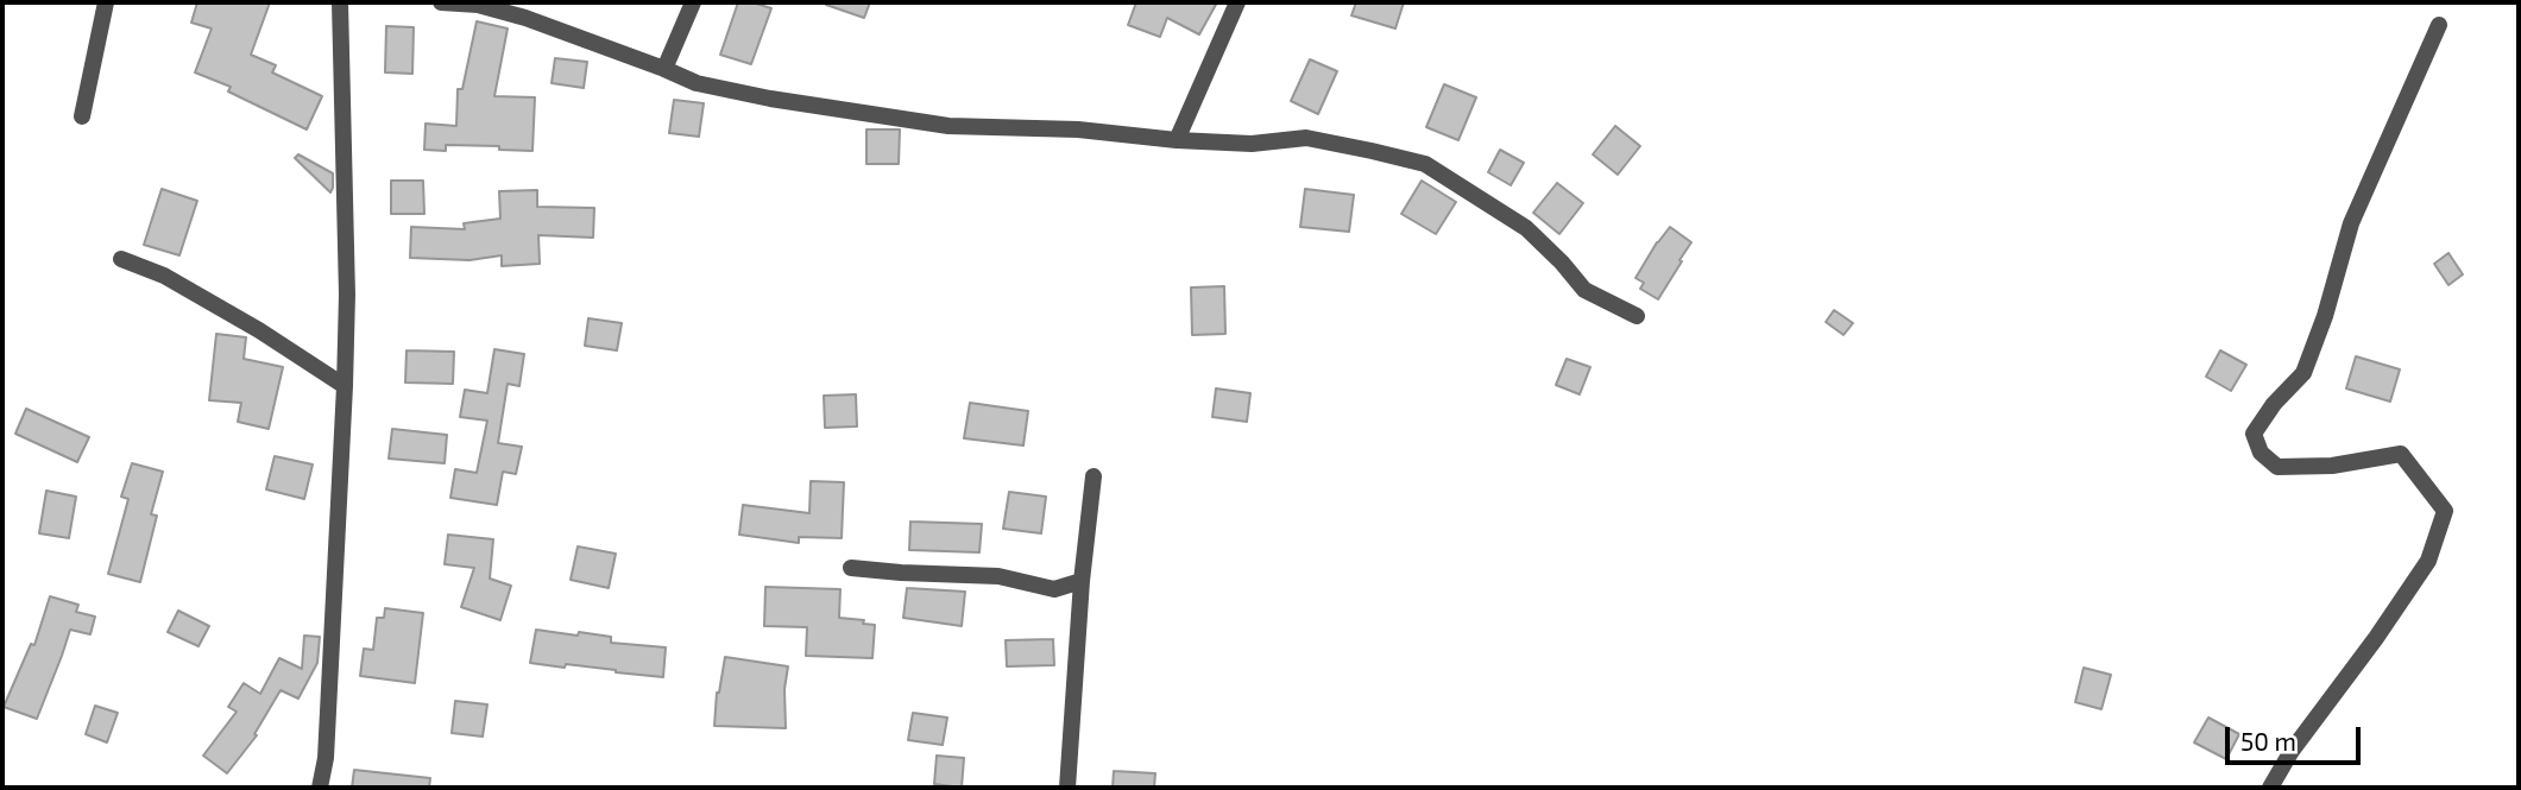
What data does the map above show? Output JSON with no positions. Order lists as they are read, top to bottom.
{
  "scale_bar": "50 m"
}
